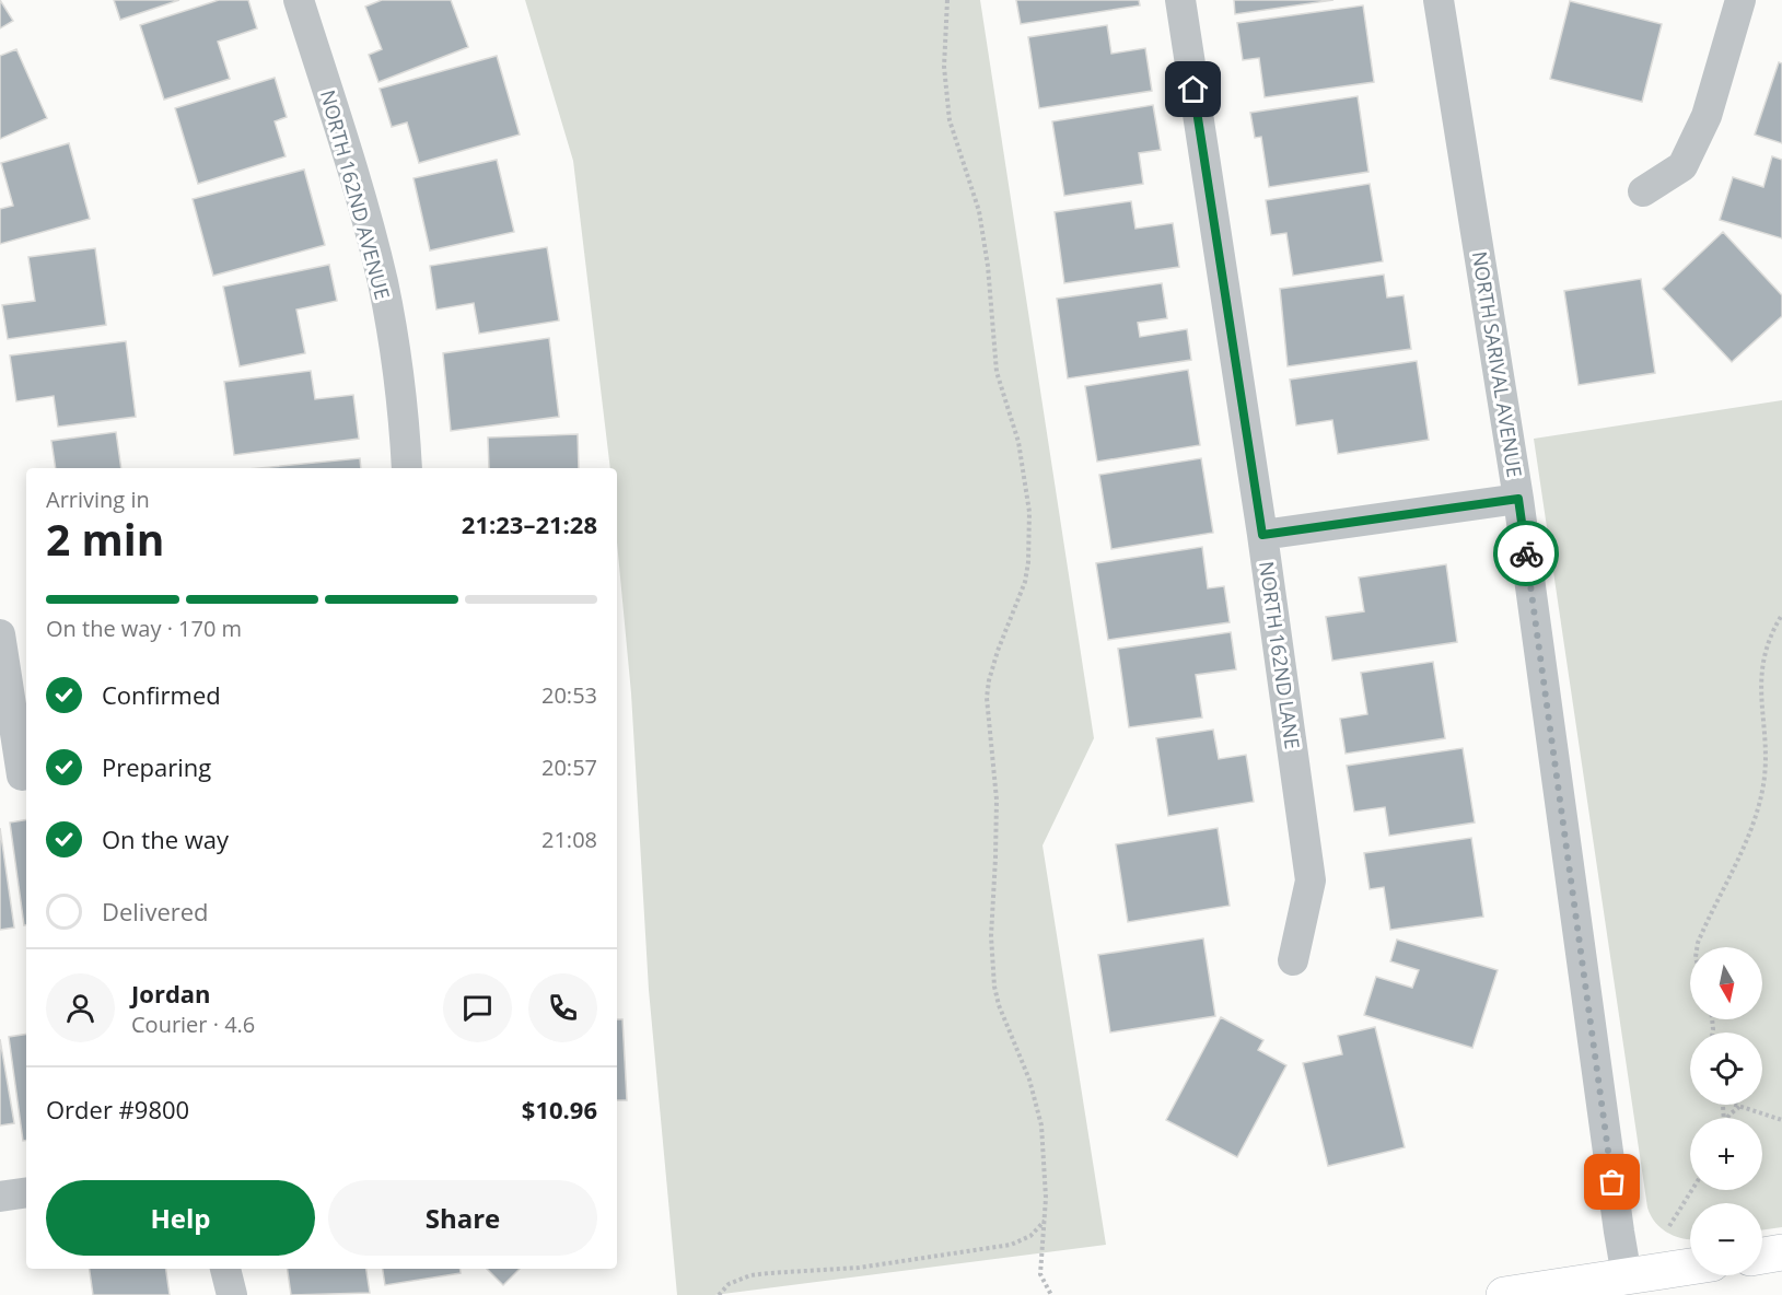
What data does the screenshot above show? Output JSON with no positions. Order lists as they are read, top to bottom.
{
  "streets": {
    "street": ["NORTH 162ND AVENUE", "NORTH SARIVAL AVENUE", "NORTH 162ND LANE"]
  },
  "north": "bottom",
  "page": {
    "heading": ["2 min", "Arriving in", "21:23–21:28"],
    "panel": [
      "Jordan",
      "Courier · 4.6",
      "Order #9800",
      "$10.96"
    ],
    "bar": "On the way · 170 m",
    "list": [
      ["Confirmed", "20:53"],
      ["Preparing", "20:57"],
      ["On the way", "21:08"],
      "Delivered"
    ],
    "map_buttons": ["+", "−"],
    "buttons": ["Help", "Share"]
  }
}
